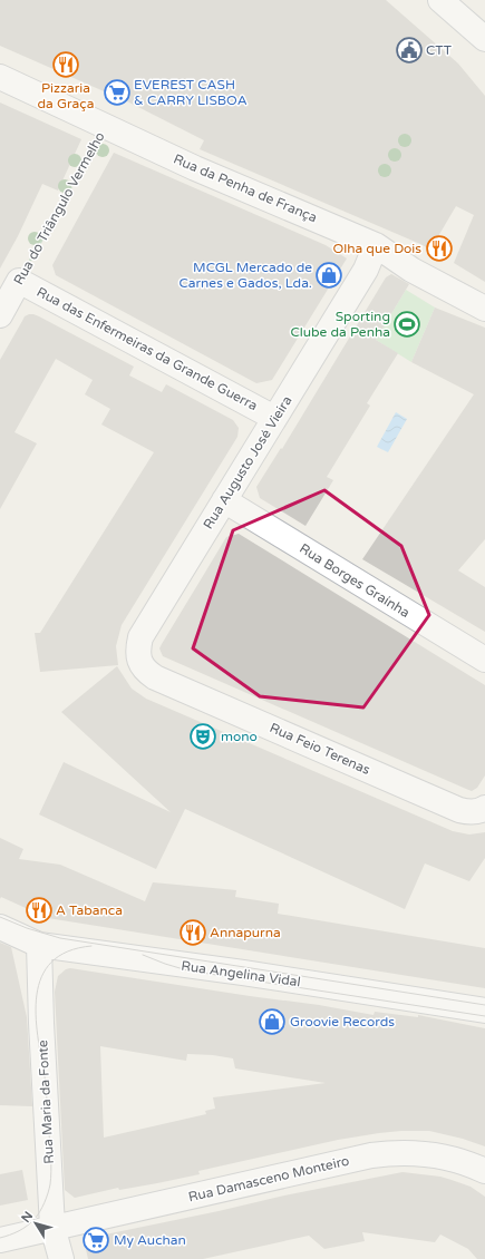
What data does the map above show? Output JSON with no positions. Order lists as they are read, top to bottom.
{
  "streets": {
    "street": [
      "Rua da Penha de França",
      "Rua do Triângulo Vermelho",
      "Rua das Enfermeiras da Grande Guerra",
      "Rua Augusto José Vieira",
      "Rua Borges Graínha",
      "Rua Feio Terenas",
      "Rua Angelina Vidal",
      "Rua Maria da Fonte",
      "Rua Damasceno Monteiro"
    ]
  },
  "crossings": [
    ["Rua da Penha de França", "Rua do Triângulo Vermelho"],
    ["Rua da Penha de França", "Rua Augusto José Vieira"],
    ["Rua do Triângulo Vermelho", "Rua das Enfermeiras da Grande Guerra"],
    ["Rua das Enfermeiras da Grande Guerra", "Rua Augusto José Vieira"],
    ["Rua Augusto José Vieira", "Rua Borges Graínha"],
    ["Rua Augusto José Vieira", "Rua Feio Terenas"],
    ["Rua Angelina Vidal", "Rua Maria da Fonte"],
    ["Rua Maria da Fonte", "Rua Damasceno Monteiro"]
  ],
  "places": {
    "public building": ["CTT"],
    "restaurant": [
      "Pizzaria da Graça",
      "Olha que Dois",
      "A Tabanca",
      "Annapurna"
    ],
    "supermarket": ["EVEREST CASH & CARRY LISBOA", "My Auchan"],
    "shop": ["MCGL Mercado de Carnes e Gados, Lda.", "Groovie Records"],
    "sports": ["Sporting Clube da Penha"],
    "theatre": ["mono"]
  },
  "north": "top left"
}
